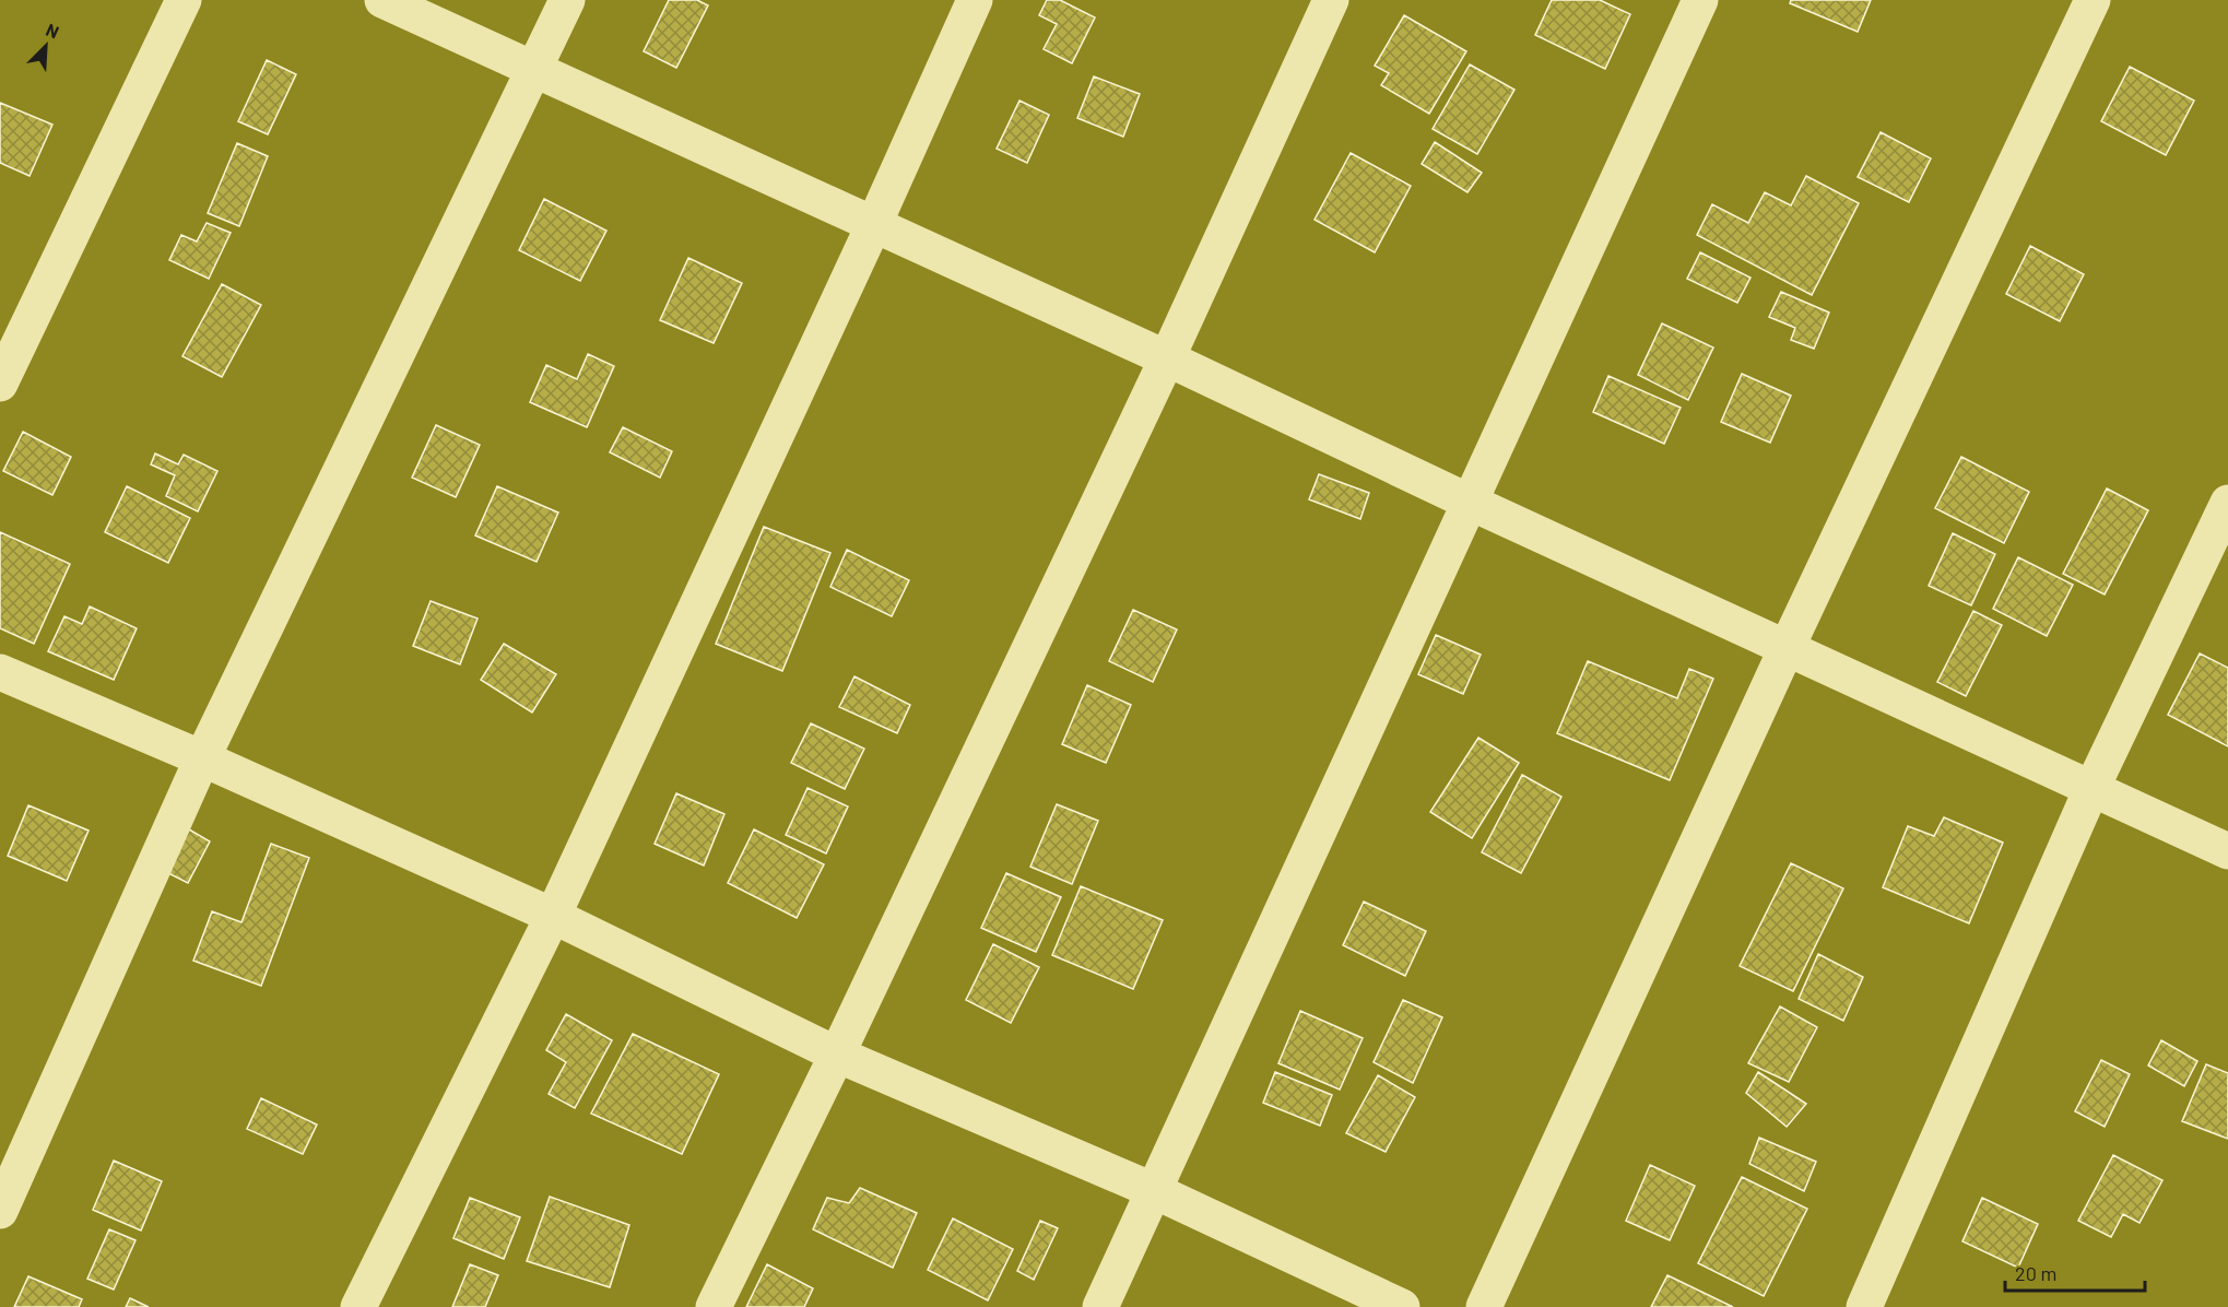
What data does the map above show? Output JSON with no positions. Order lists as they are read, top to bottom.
{
  "scale_bar": "20 m",
  "north": "top right"
}
